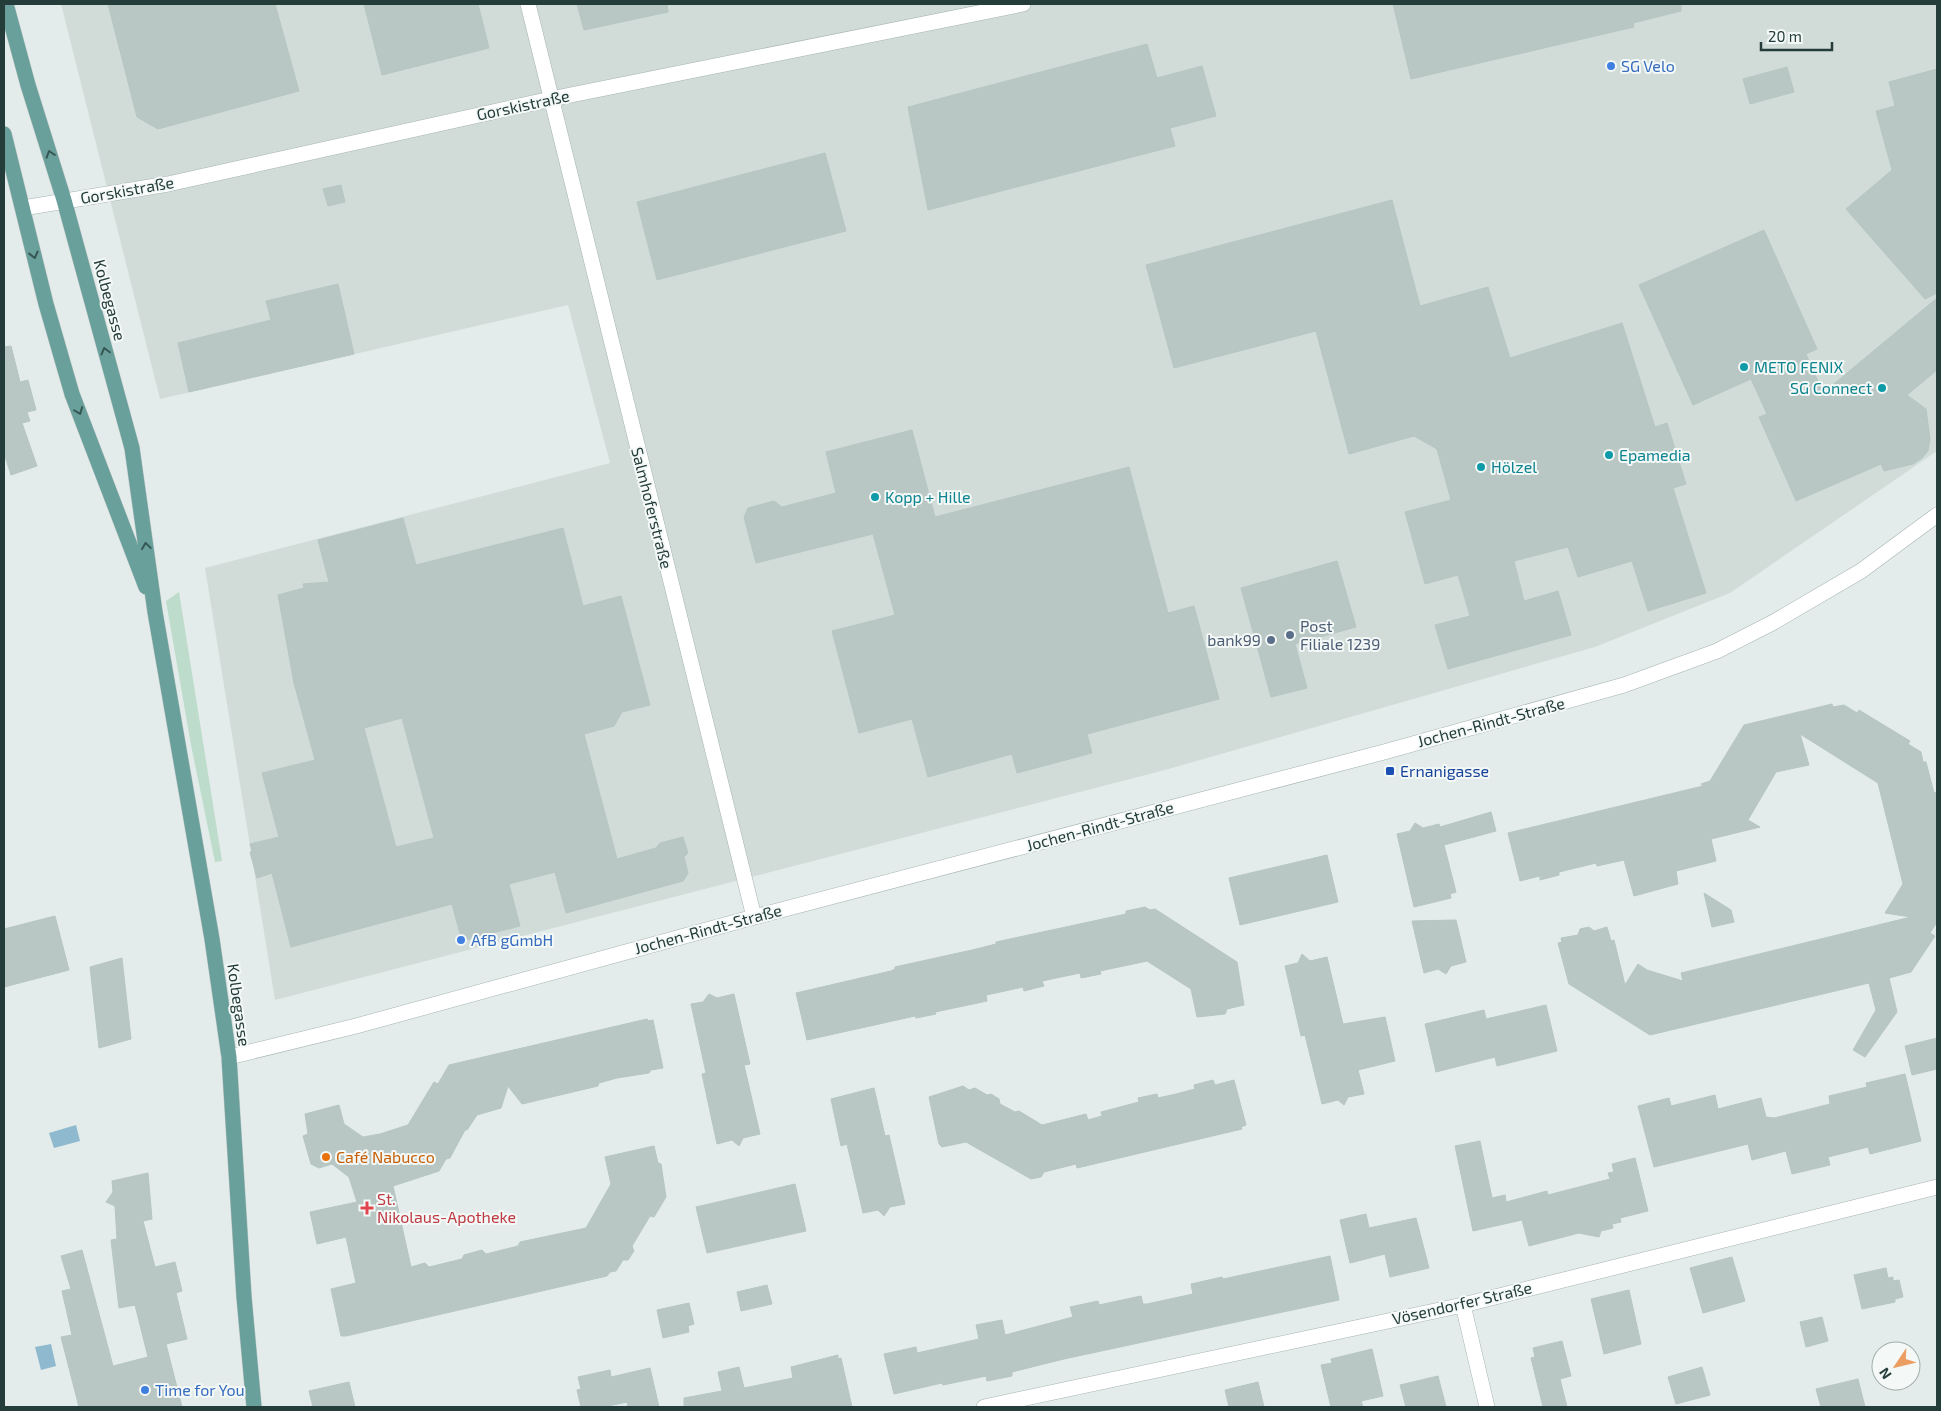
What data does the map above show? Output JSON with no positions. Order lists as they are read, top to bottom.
{
  "streets": {
    "main road": ["Kolbegasse"],
    "street": [
      "Gorskistraße",
      "Salmhoferstraße",
      "Jochen-Rindt-Straße",
      "Vösendorfer Straße"
    ]
  },
  "crossings": [
    ["Gorskistraße", "Kolbegasse"],
    ["Gorskistraße", "Salmhoferstraße"],
    ["Kolbegasse", "Jochen-Rindt-Straße"],
    ["Salmhoferstraße", "Jochen-Rindt-Straße"]
  ],
  "places": {
    "other": [
      "SG Velo",
      "METO FENIX",
      "SG Connect",
      "Epamedia",
      "Hölzel",
      "Kopp + Hille",
      "Post Filiale 1239",
      "bank99",
      "AfB gGmbH",
      "Café Nabucco",
      "Time for You"
    ],
    "transit": ["Ernanigasse"],
    "health": ["St. Nikolaus-Apotheke"]
  },
  "scale_bar": "20 m",
  "north": "bottom left"
}
